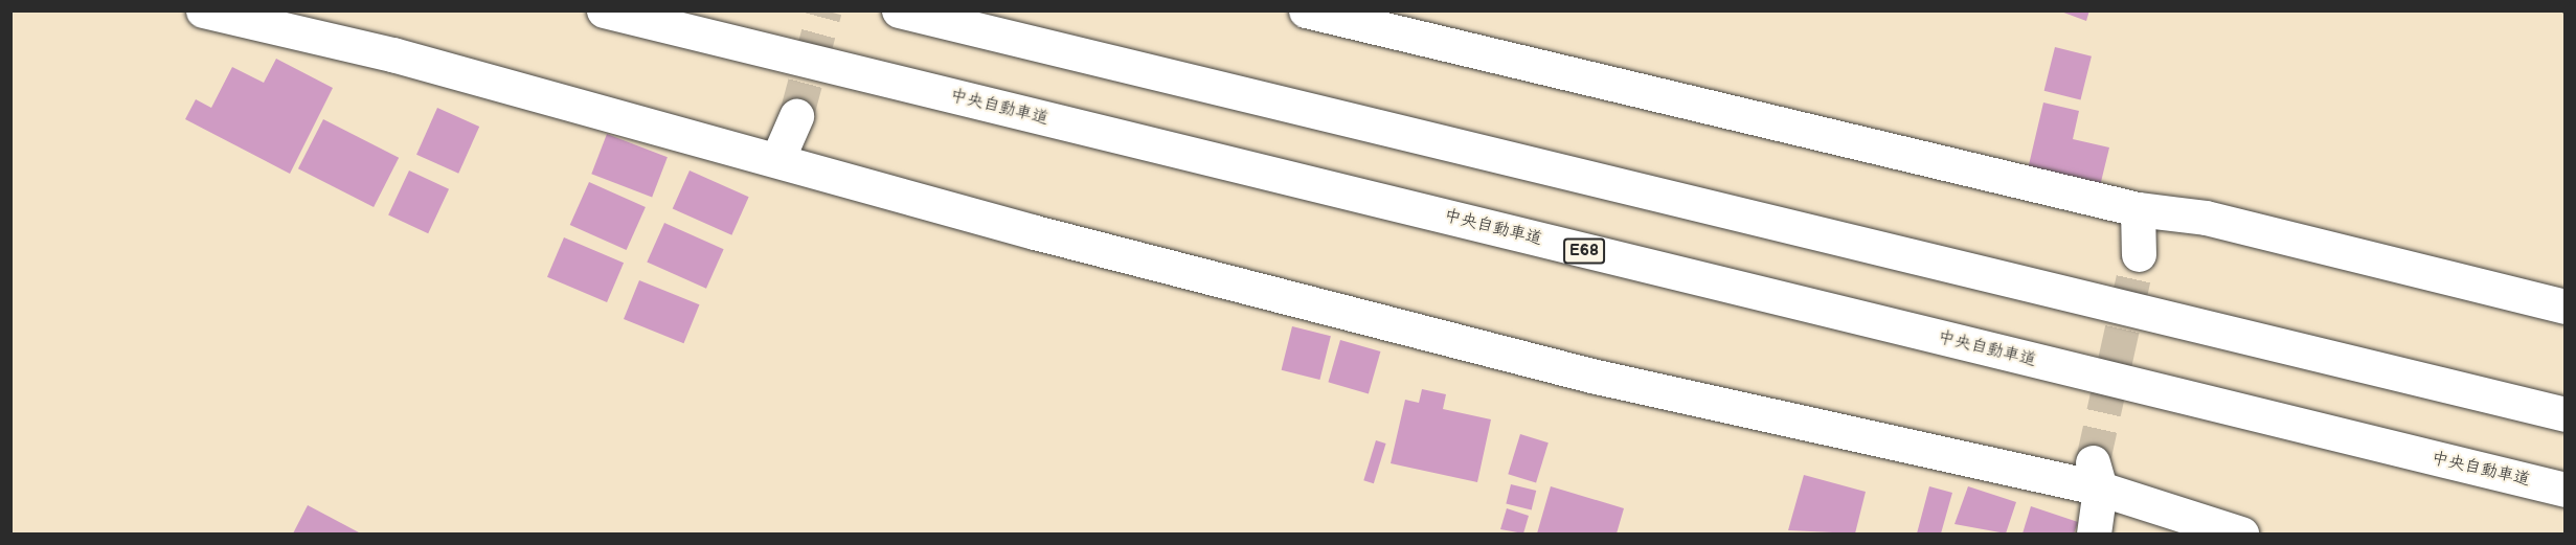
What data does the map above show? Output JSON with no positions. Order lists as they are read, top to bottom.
{
  "streets": {
    "main road": ["中央自動車道", "E68"]
  }
}
